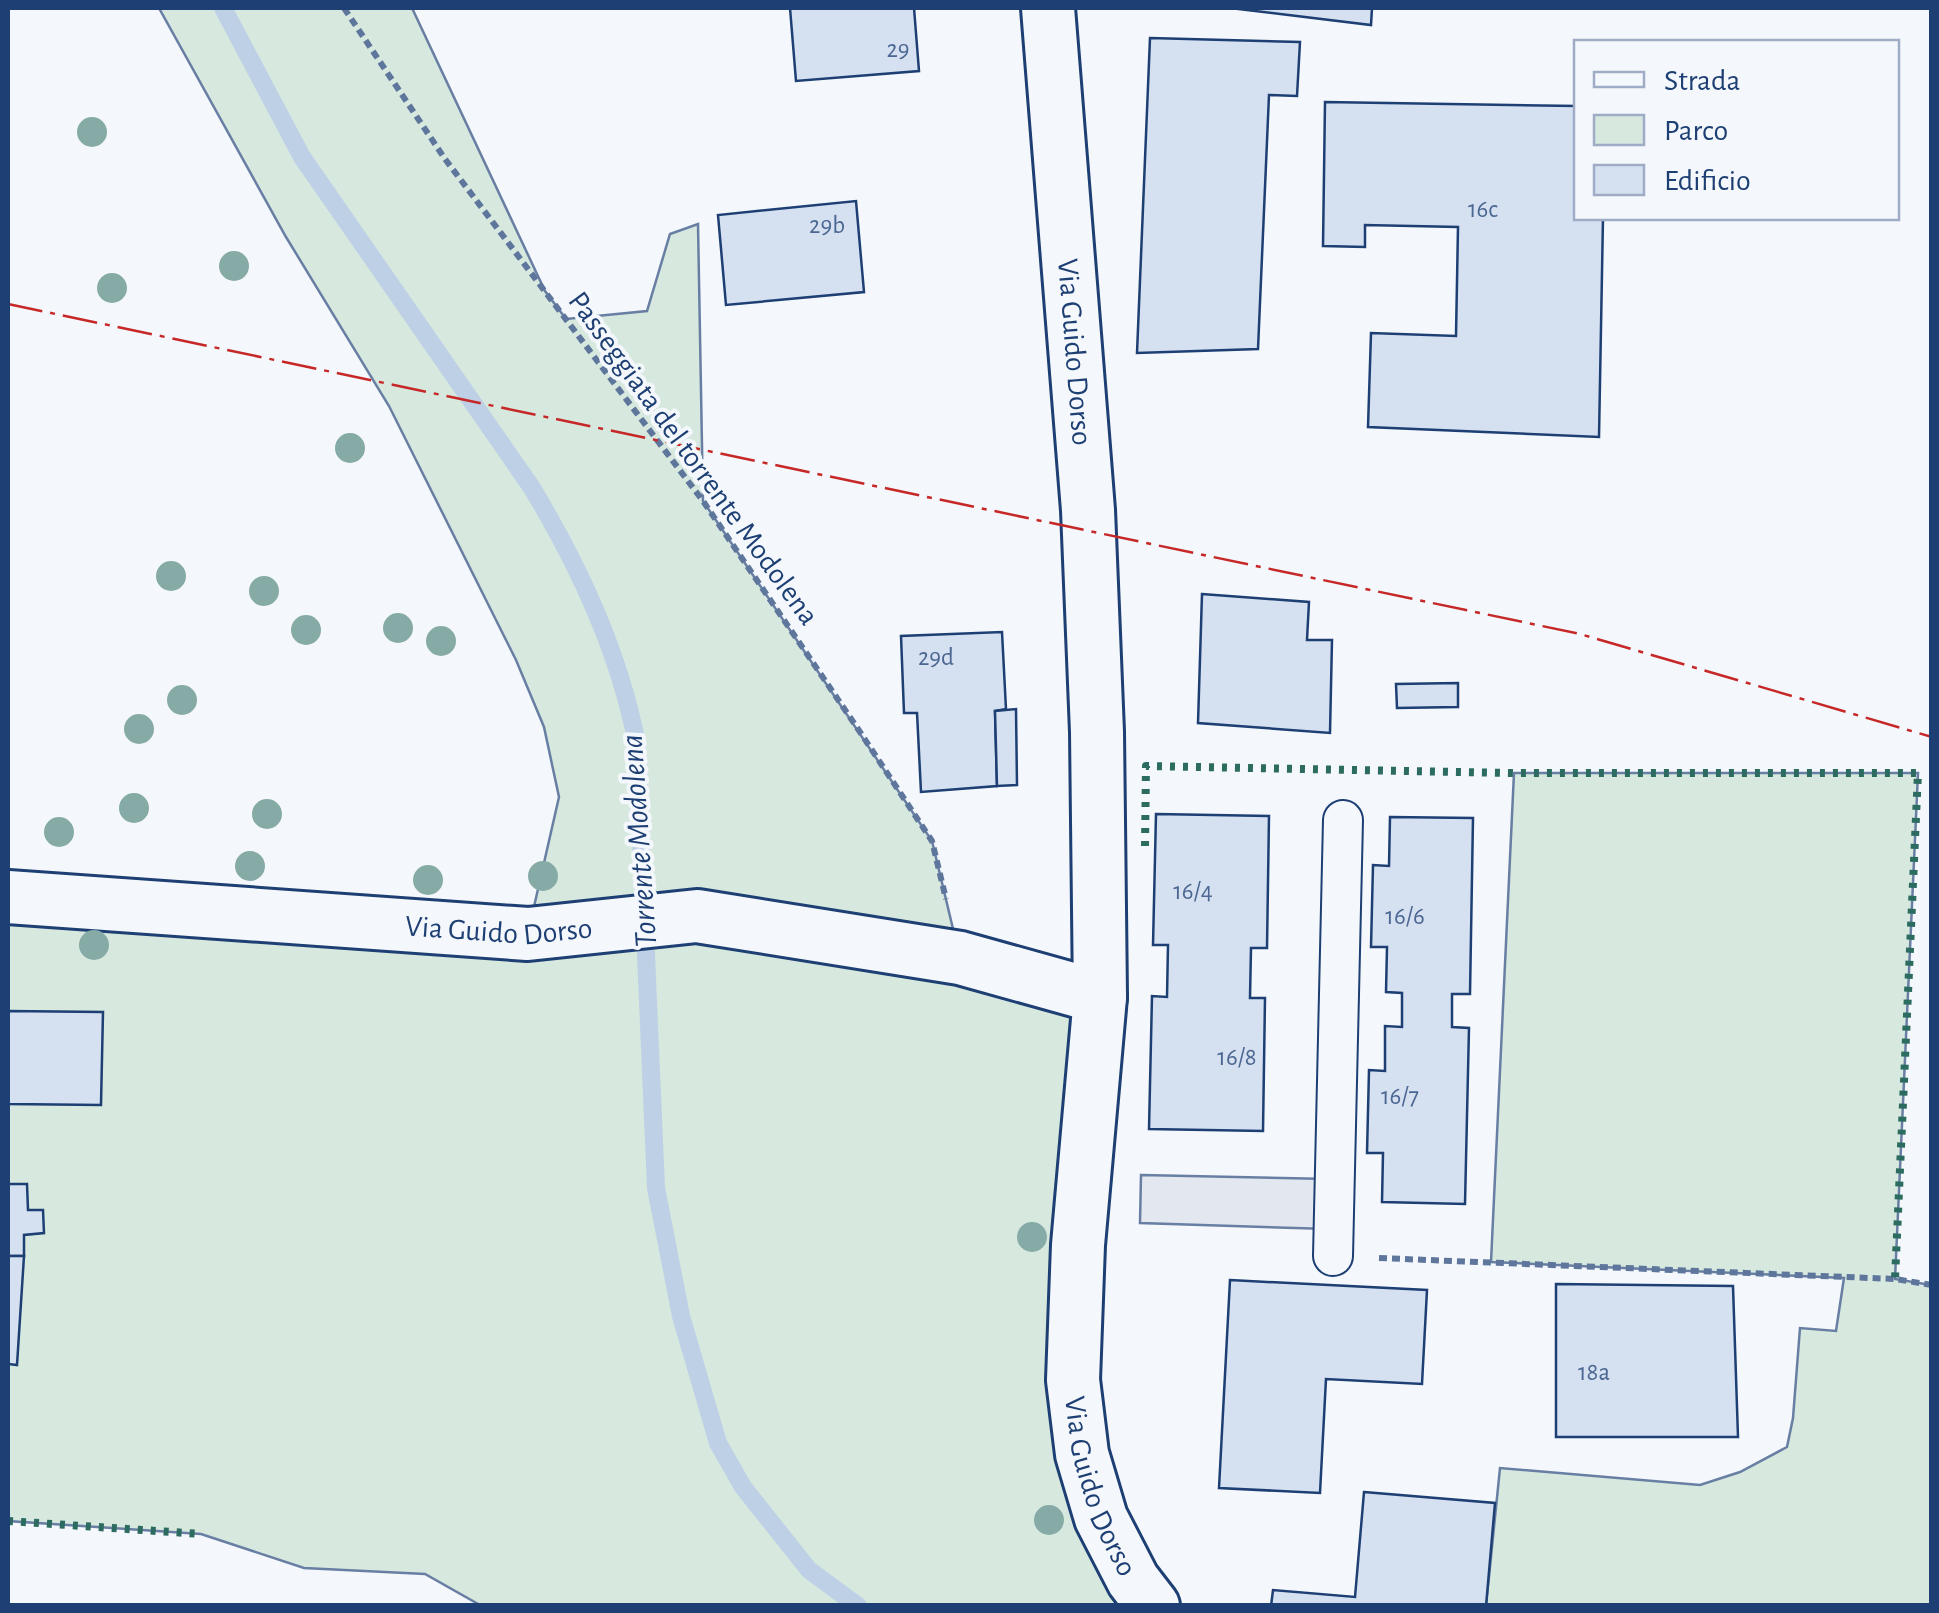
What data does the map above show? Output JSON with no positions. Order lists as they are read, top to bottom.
{
  "streets": {
    "street": ["Via Guido Dorso"],
    "path": ["Passeggiata del torrente Modolena"]
  },
  "crossings": [
    ["Via Guido Dorso", "Passeggiata del torrente Modolena"]
  ],
  "water": ["Torrente Modolena"],
  "house_numbers": [
    "29",
    "16c",
    "29b",
    "29d",
    "16/4",
    "16/6",
    "16/8",
    "16/7",
    "18a"
  ],
  "legend": ["Strada", "Parco", "Edificio"]
}
